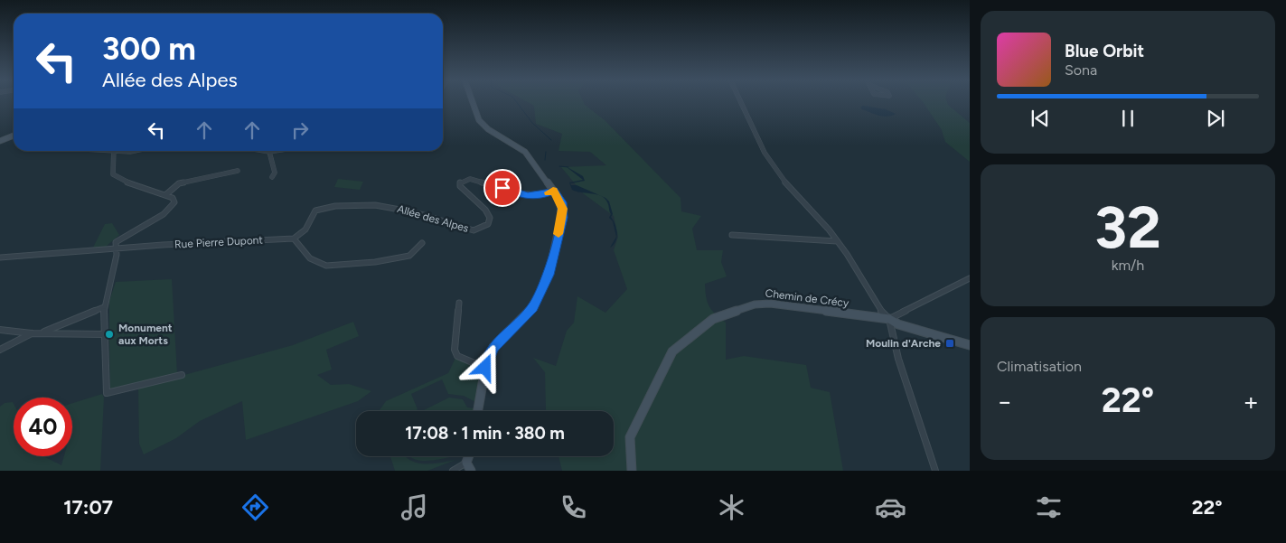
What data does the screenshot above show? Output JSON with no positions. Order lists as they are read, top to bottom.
{
  "streets": {
    "street": ["Allée des Alpes", "Rue Pierre Dupont", "Chemin de Crécy"]
  },
  "crossings": [
    ["Allée des Alpes", "Rue Pierre Dupont"]
  ],
  "places": {
    "other": ["Monument aux Morts"],
    "transit": ["Moulin d'Arche"]
  },
  "page": {
    "turn": ["300 m", "Allée des Alpes"],
    "song": ["Blue Orbit", "Sona"],
    "tile": [
      ["32", "km/h"],
      "Climatisation"
    ],
    "heat": ["−", "22°", "+"],
    "limit": "40",
    "trip": "17:08 · 1 min · 380 m",
    "tabs": ["17:07", "22°"]
  }
}
